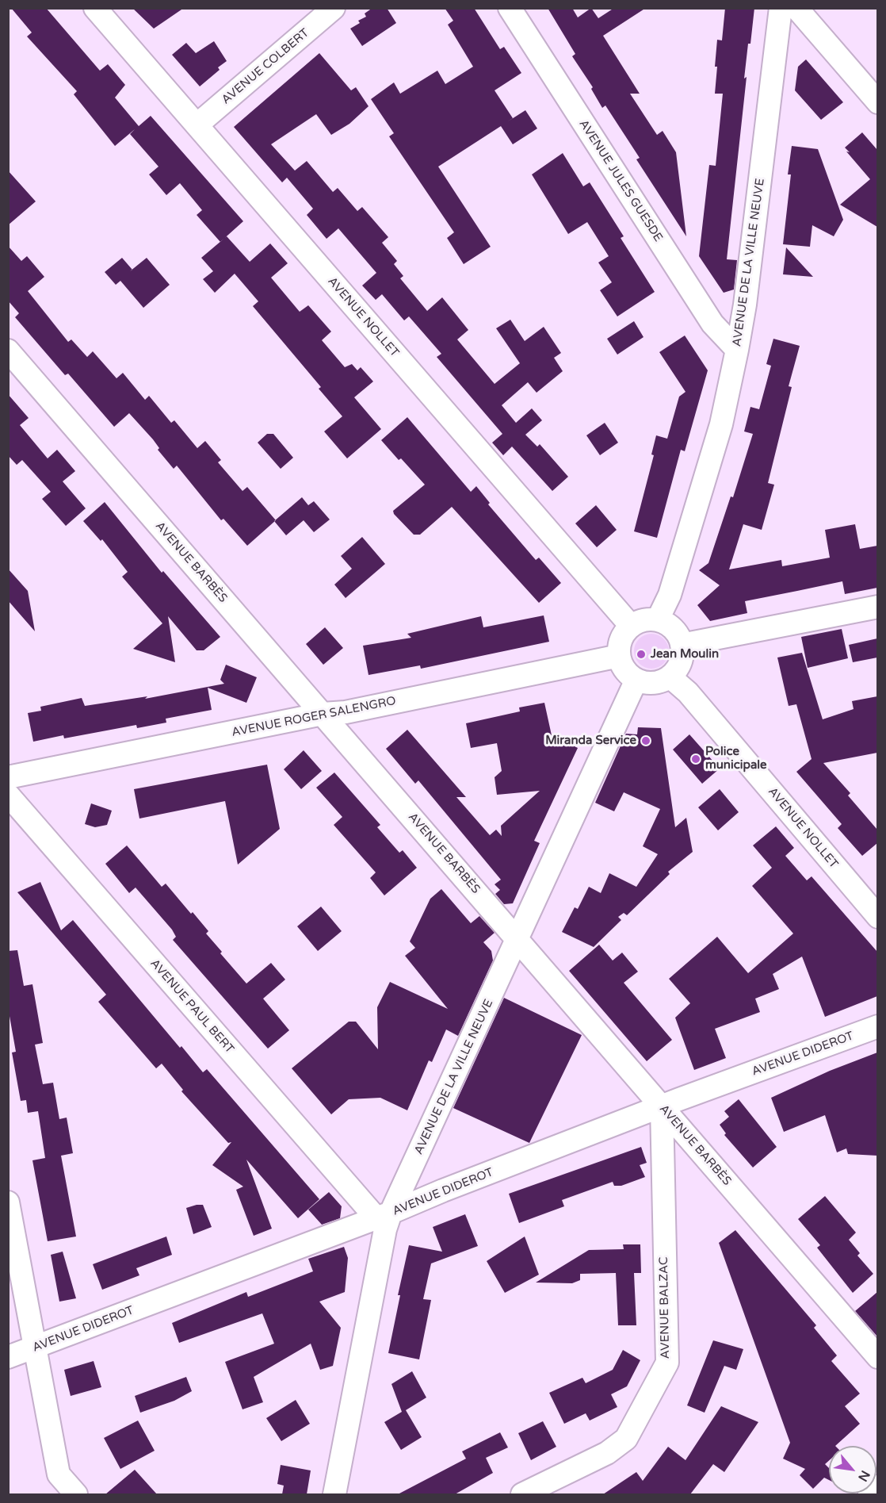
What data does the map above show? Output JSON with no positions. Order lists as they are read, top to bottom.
{
  "streets": {
    "street": [
      "AVENUE COLBERT",
      "AVENUE JULES GUESDE",
      "AVENUE DE LA VILLE NEUVE",
      "AVENUE NOLLET",
      "AVENUE BARBÈS",
      "AVENUE ROGER SALENGRO",
      "AVENUE PAUL BERT",
      "AVENUE DIDEROT",
      "AVENUE BALZAC"
    ]
  },
  "crossings": [
    ["AVENUE COLBERT", "AVENUE NOLLET"],
    ["AVENUE JULES GUESDE", "AVENUE DE LA VILLE NEUVE"],
    ["AVENUE DE LA VILLE NEUVE", "AVENUE NOLLET"],
    ["AVENUE DE LA VILLE NEUVE", "AVENUE BARBÈS"],
    ["AVENUE DE LA VILLE NEUVE", "AVENUE ROGER SALENGRO"],
    ["AVENUE DE LA VILLE NEUVE", "AVENUE PAUL BERT"],
    ["AVENUE DE LA VILLE NEUVE", "AVENUE DIDEROT"],
    ["AVENUE NOLLET", "AVENUE ROGER SALENGRO"],
    ["AVENUE BARBÈS", "AVENUE ROGER SALENGRO"],
    ["AVENUE BARBÈS", "AVENUE DIDEROT"],
    ["AVENUE BARBÈS", "AVENUE BALZAC"],
    ["AVENUE PAUL BERT", "AVENUE DIDEROT"],
    ["AVENUE DIDEROT", "AVENUE BALZAC"]
  ],
  "places": ["Jean Moulin", "Miranda Service", "Police municipale"],
  "north": "bottom right"
}
